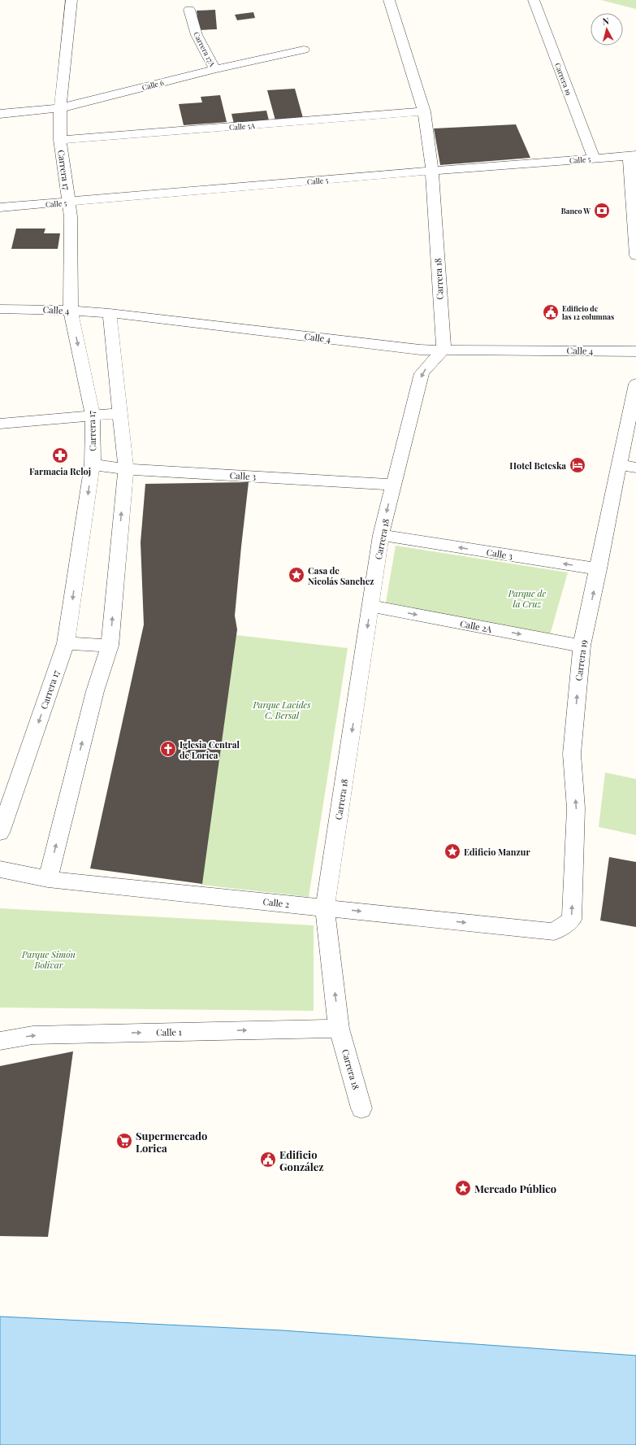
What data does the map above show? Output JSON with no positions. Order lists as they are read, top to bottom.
{
  "streets": {
    "street": [
      "Carrera 17A",
      "Carrera 19",
      "Calle 6",
      "Calle 5A",
      "Calle 5",
      "Carrera 17",
      "Carrera 18",
      "Calle 4",
      "Calle 3",
      "Calle 2A",
      "Calle 2",
      "Calle 1"
    ]
  },
  "crossings": [
    ["Carrera 17A", "Calle 6"],
    ["Carrera 19", "Calle 5"],
    ["Carrera 19", "Calle 3"],
    ["Carrera 19", "Calle 2A"],
    ["Carrera 19", "Calle 2"],
    ["Calle 6", "Carrera 17"],
    ["Calle 5A", "Carrera 17"],
    ["Calle 5A", "Carrera 18"],
    ["Calle 5", "Carrera 17"],
    ["Calle 5", "Carrera 18"],
    ["Carrera 17", "Calle 4"],
    ["Carrera 17", "Calle 3"],
    ["Carrera 18", "Calle 4"],
    ["Carrera 18", "Calle 3"],
    ["Carrera 18", "Calle 2A"],
    ["Carrera 18", "Calle 2"],
    ["Carrera 18", "Calle 1"]
  ],
  "one_way": [
    "Carrera 19",
    "Calle 3",
    "Calle 2A",
    "Calle 2",
    "Calle 1"
  ],
  "parks": ["Parque de la Cruz", "Parque Lacides C. Bersal", "Parque Simón Bolivar"],
  "places": {
    "bank": ["Banco W"],
    "public building": ["Edificio de las 12 columnas", "Edificio González"],
    "pharmacy": ["Farmacia Reloj"],
    "hotel": ["Hotel Beteska"],
    "place": ["Casa de Nicolás Sanchez", "Edificio Manzur", "Mercado Público"],
    "church": ["Iglesia Central de Lorica"],
    "supermarket": ["Supermercado Lorica"]
  },
  "north": "top"
}
